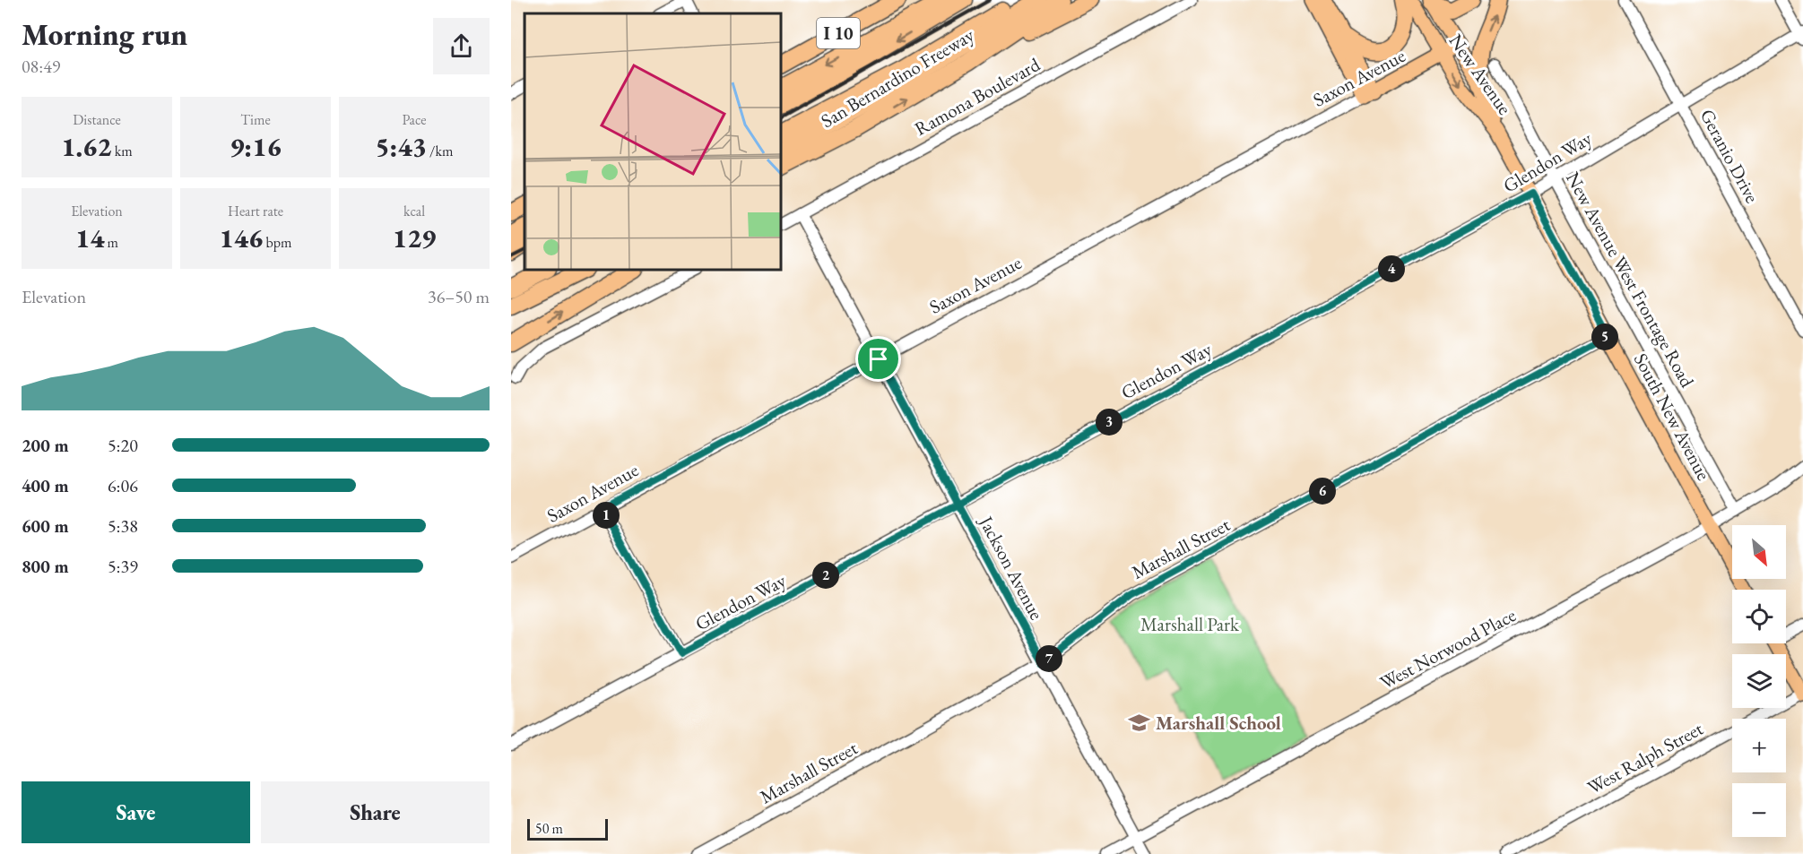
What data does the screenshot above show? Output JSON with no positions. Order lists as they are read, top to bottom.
{
  "streets": {
    "highway": ["I 10", "San Bernardino Freeway"],
    "main road": ["New Avenue", "Saxon Avenue", "South New Avenue"],
    "street": [
      "Ramona Boulevard",
      "Geranio Drive",
      "Glendon Way",
      "New Avenue West Frontage Road",
      "Marshall Street",
      "Jackson Avenue",
      "West Norwood Place",
      "West Ralph Street"
    ]
  },
  "crossings": [
    ["New Avenue", "Saxon Avenue"],
    ["Saxon Avenue", "Jackson Avenue"],
    ["Ramona Boulevard", "Jackson Avenue"],
    ["Geranio Drive", "Glendon Way"],
    ["Glendon Way", "New Avenue West Frontage Road"],
    ["Glendon Way", "South New Avenue"],
    ["Glendon Way", "Jackson Avenue"],
    ["New Avenue West Frontage Road", "West Norwood Place"],
    ["South New Avenue", "Marshall Street"],
    ["South New Avenue", "West Norwood Place"],
    ["Marshall Street", "Jackson Avenue"],
    ["Jackson Avenue", "West Norwood Place"]
  ],
  "parks": ["Marshall Park"],
  "places": {
    "school or university": ["Marshall School"]
  },
  "scale_bar": "50 m",
  "north": "bottom right",
  "page": {
    "heading": ["Morning run", "08:49"],
    "stats": [
      ["Distance", "1.62 km"],
      ["Time", "9:16"],
      ["Pace", "5:43 /km"],
      ["Elevation", "14 m"],
      ["Heart rate", "146 bpm"],
      ["kcal", "129"]
    ],
    "pins": [
      "4",
      "5",
      "3",
      "6",
      "1",
      "2",
      "7"
    ],
    "chart": ["Elevation", "36–50 m"],
    "list": [
      {
        "name": "200 m",
        "note": "5:20"
      },
      {
        "name": "400 m",
        "note": "6:06"
      },
      {
        "name": "600 m",
        "note": "5:38"
      },
      {
        "name": "800 m",
        "note": "5:39"
      }
    ],
    "map_buttons": ["+", "−"],
    "buttons": ["Save", "Share"],
    "scale": "50 m"
  }
}
